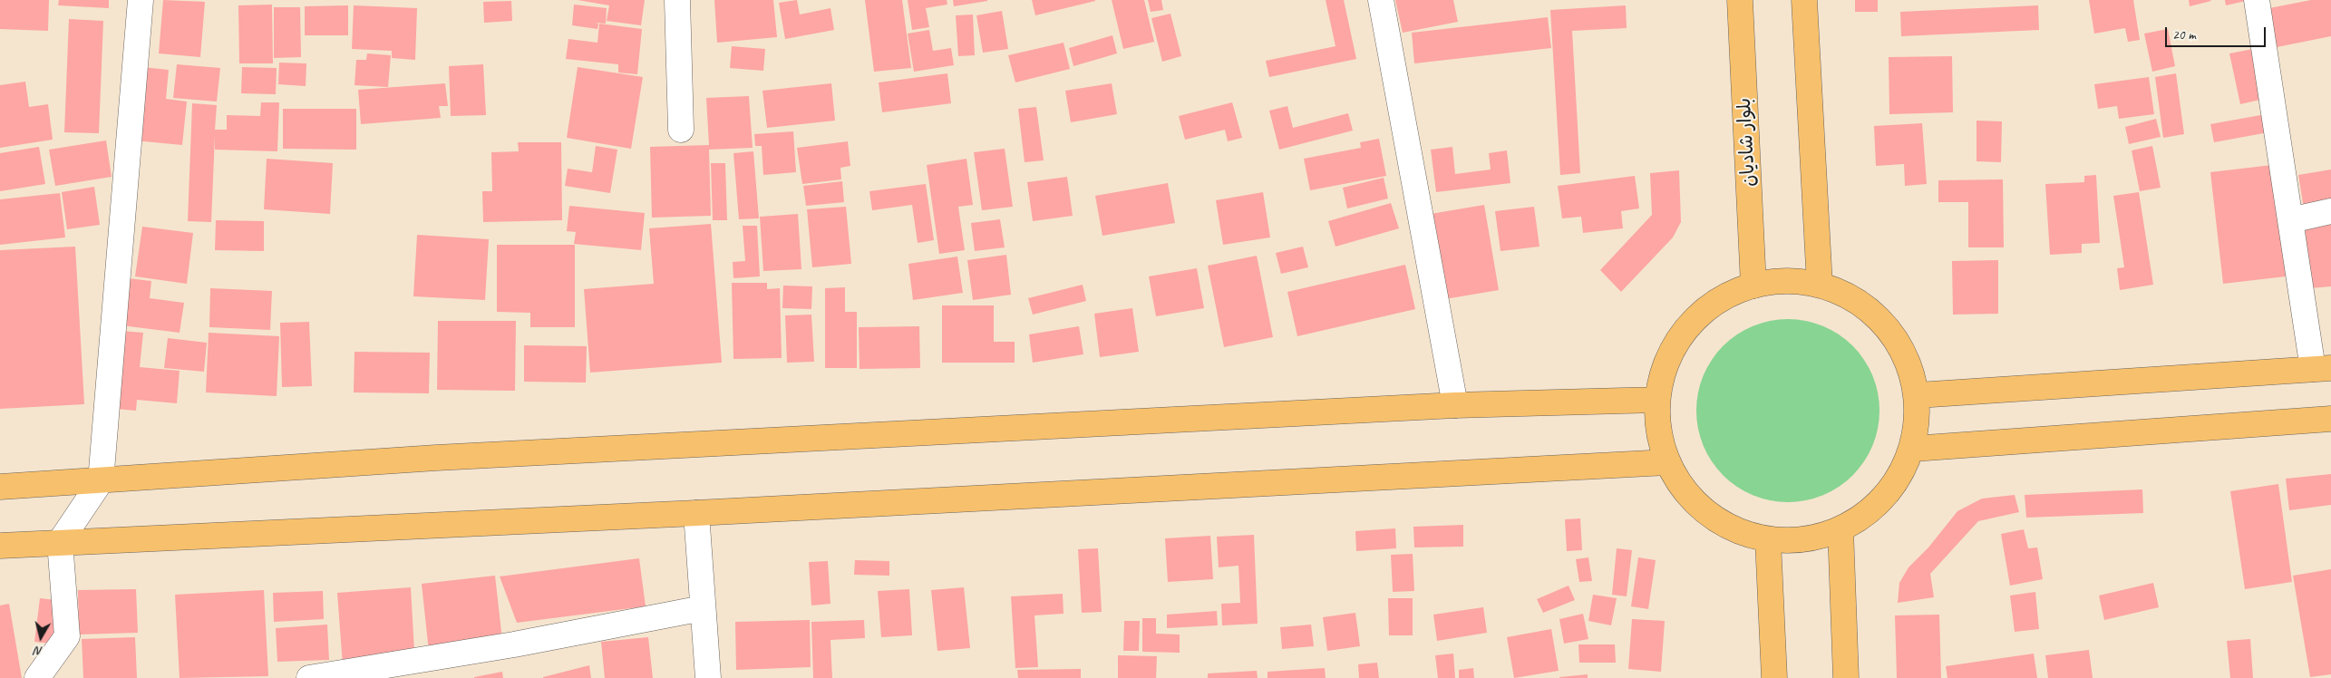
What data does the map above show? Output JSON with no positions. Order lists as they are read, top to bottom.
{
  "streets": {
    "main road": ["بلوار شادیان"]
  },
  "scale_bar": "20 m",
  "north": "bottom"
}
